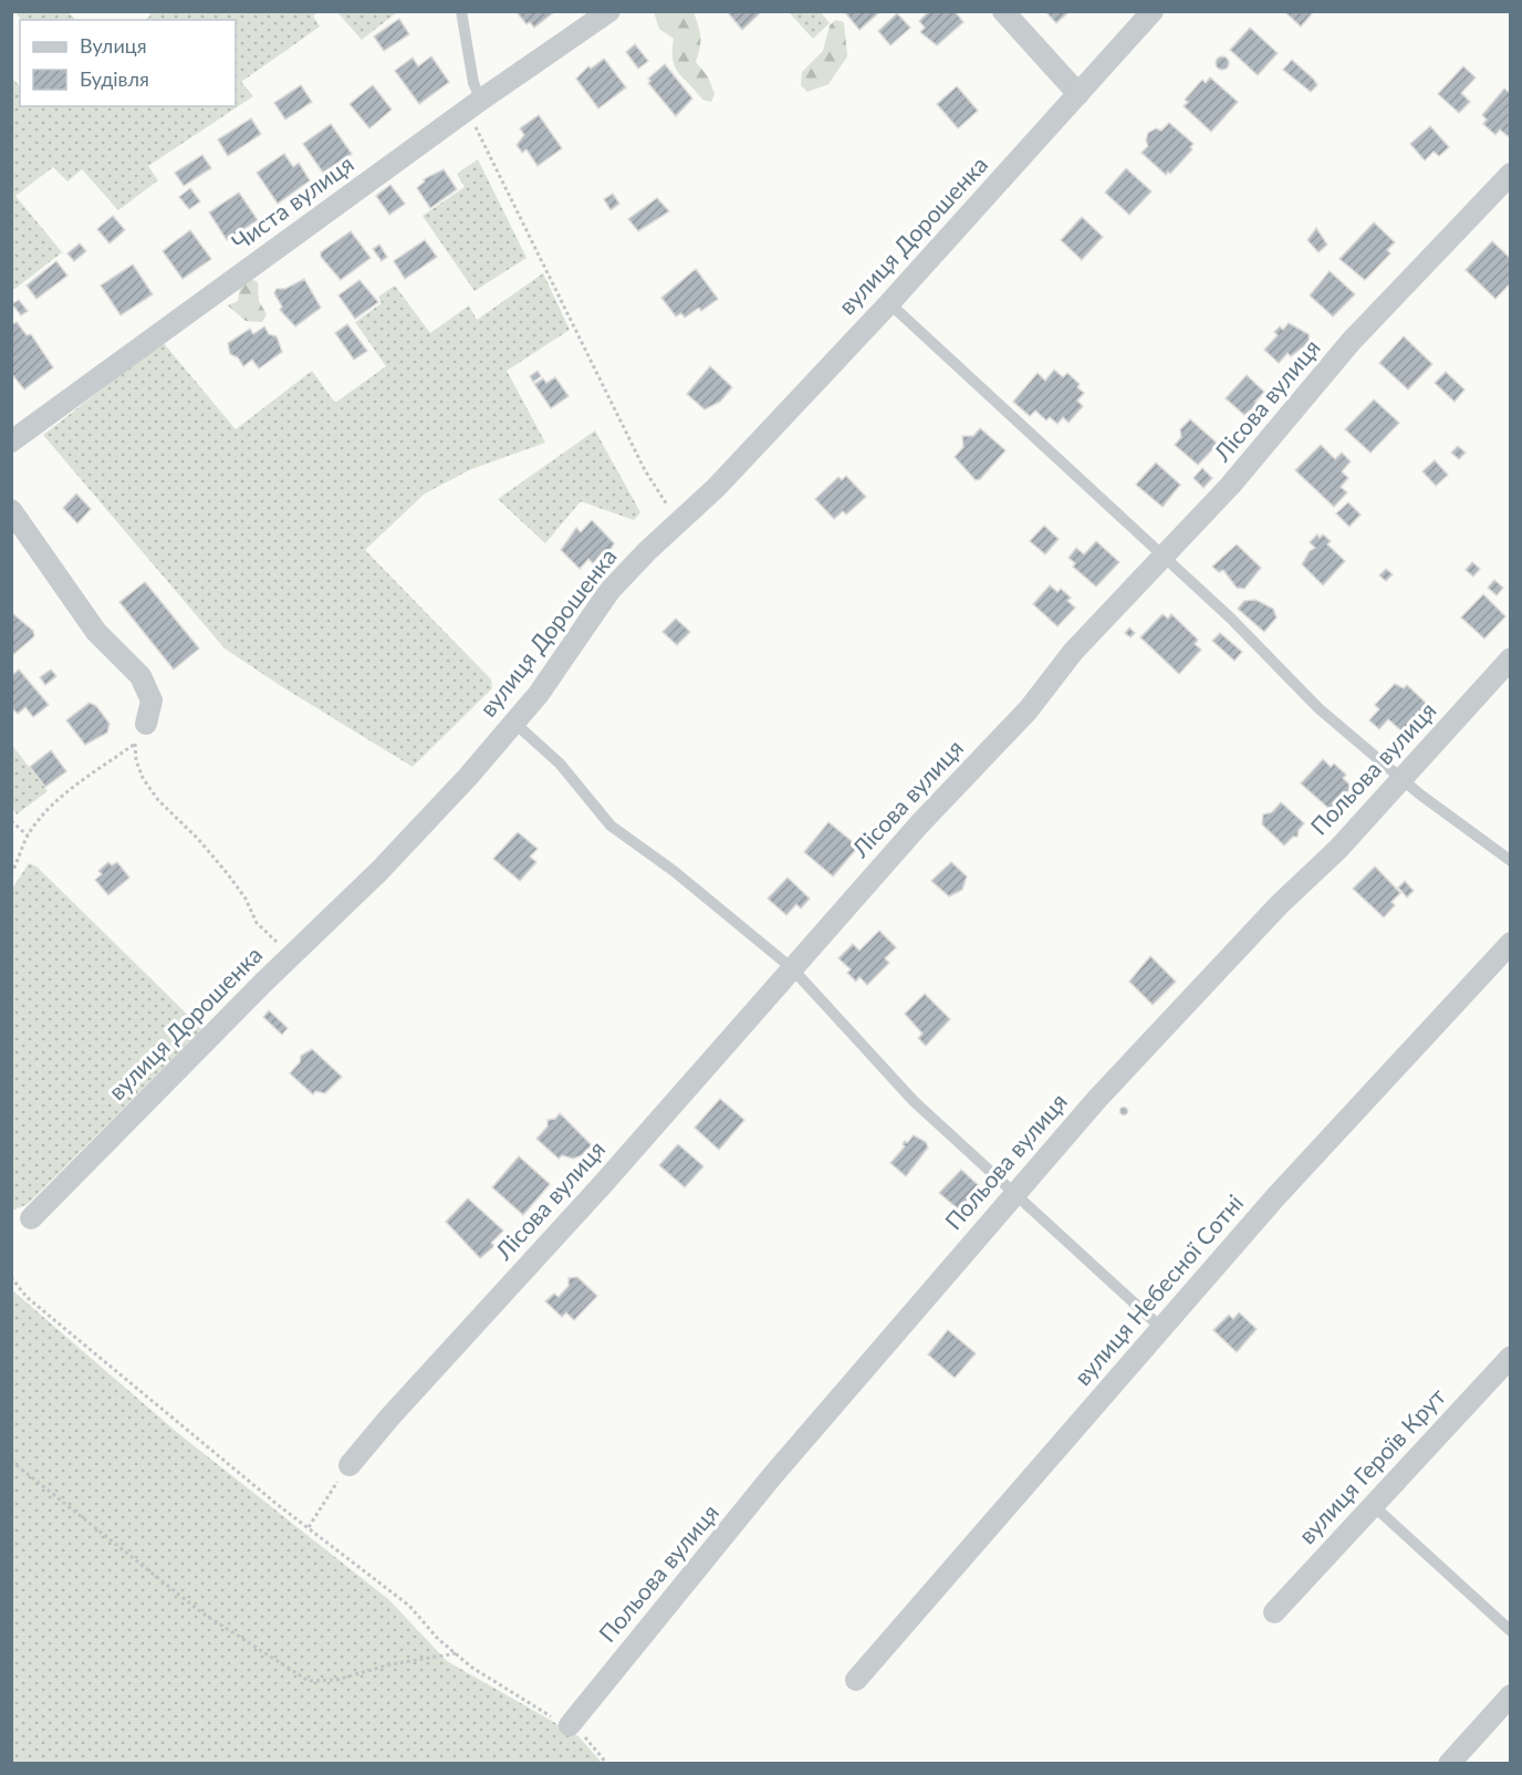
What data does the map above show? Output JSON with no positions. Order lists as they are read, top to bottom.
{
  "streets": {
    "street": [
      "Чиста вулиця",
      "вулиця Дорошенка",
      "Лісова вулиця",
      "Польова вулиця",
      "вулиця Небесної Сотні",
      "вулиця Героїв Крут"
    ]
  },
  "legend": ["Вулиця", "Будівля"]
}
